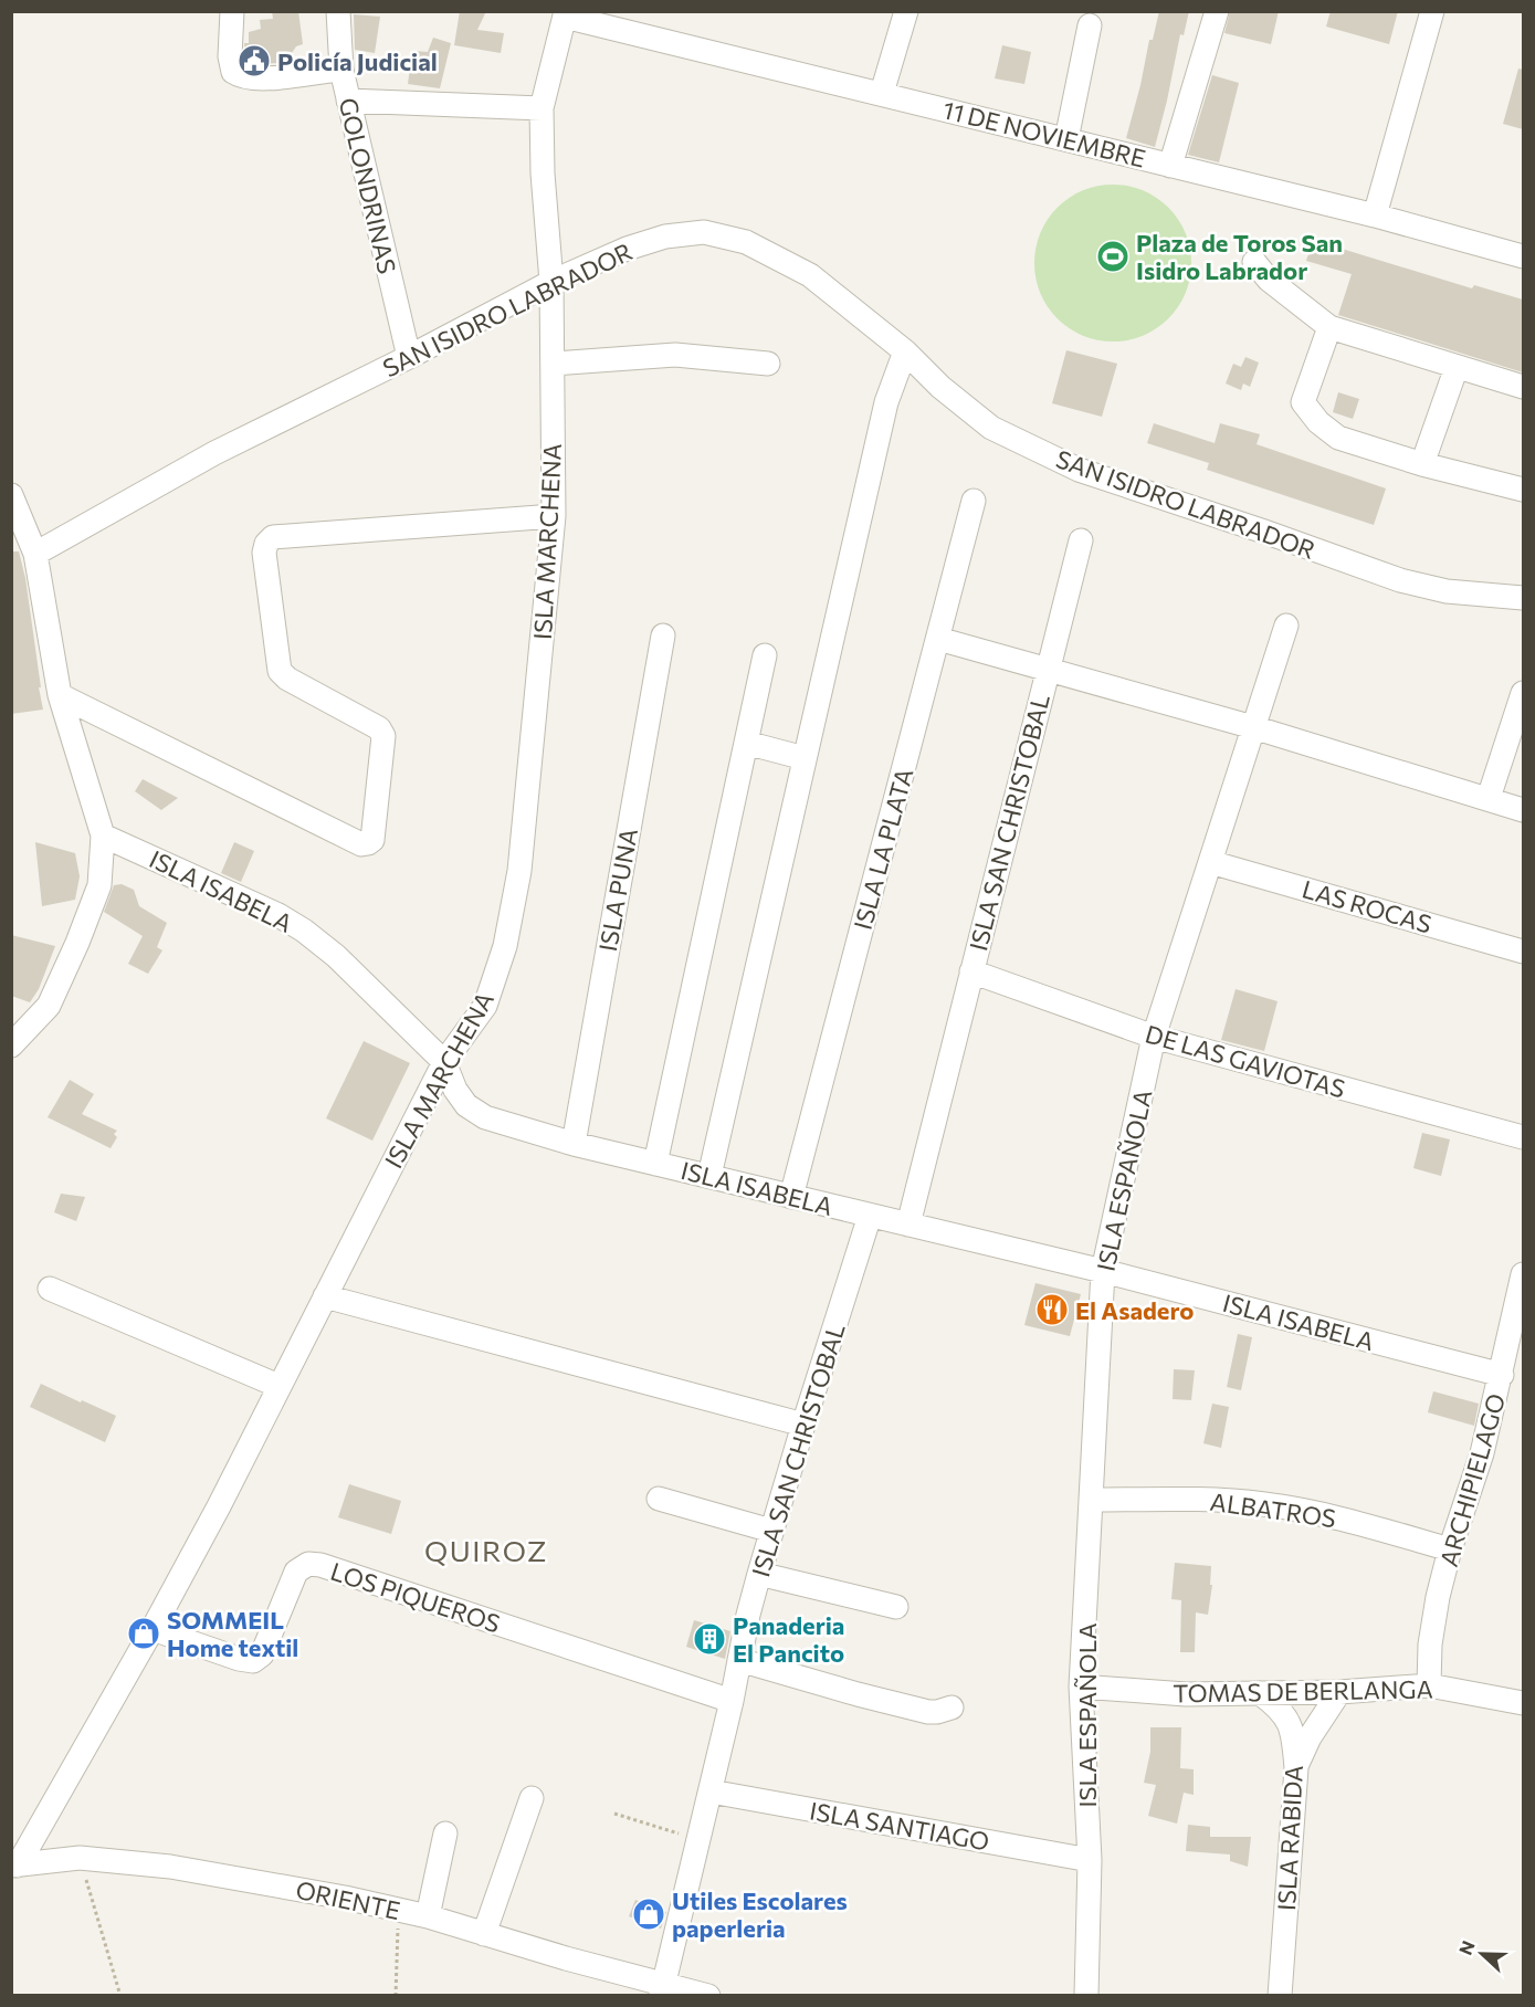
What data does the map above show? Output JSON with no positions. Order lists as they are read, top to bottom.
{
  "streets": {
    "street": [
      "11 DE NOVIEMBRE",
      "GOLONDRINAS",
      "SAN ISIDRO LABRADOR",
      "ISLA MARCHENA",
      "ISLA SAN CHRISTOBAL",
      "ISLA LA PLATA",
      "ISLA PUNA",
      "ISLA ISABELA",
      "LAS ROCAS",
      "DE LAS GAVIOTAS",
      "ISLA ESPAÑOLA",
      "ARCHIPIELAGO",
      "ALBATROS",
      "LOS PIQUEROS",
      "TOMAS DE BERLANGA",
      "ISLA SANTIAGO",
      "ISLA RABIDA",
      "ORIENTE"
    ]
  },
  "crossings": [
    ["11 DE NOVIEMBRE", "ISLA MARCHENA"],
    ["GOLONDRINAS", "SAN ISIDRO LABRADOR"],
    ["SAN ISIDRO LABRADOR", "ISLA MARCHENA"],
    ["ISLA MARCHENA", "ISLA ISABELA"],
    ["ISLA MARCHENA", "LOS PIQUEROS"],
    ["ISLA MARCHENA", "ORIENTE"],
    ["ISLA SAN CHRISTOBAL", "ISLA ISABELA"],
    ["ISLA SAN CHRISTOBAL", "DE LAS GAVIOTAS"],
    ["ISLA SAN CHRISTOBAL", "ISLA ESPAÑOLA"],
    ["ISLA SAN CHRISTOBAL", "LOS PIQUEROS"],
    ["ISLA SAN CHRISTOBAL", "ISLA SANTIAGO"],
    ["ISLA SAN CHRISTOBAL", "ORIENTE"],
    ["ISLA LA PLATA", "ISLA ISABELA"],
    ["ISLA PUNA", "ISLA ISABELA"],
    ["ISLA ISABELA", "ISLA ESPAÑOLA"],
    ["ISLA ISABELA", "ARCHIPIELAGO"],
    ["LAS ROCAS", "ISLA ESPAÑOLA"],
    ["DE LAS GAVIOTAS", "ISLA ESPAÑOLA"],
    ["ISLA ESPAÑOLA", "ALBATROS"],
    ["ISLA ESPAÑOLA", "TOMAS DE BERLANGA"],
    ["ISLA ESPAÑOLA", "ISLA SANTIAGO"],
    ["ARCHIPIELAGO", "ALBATROS"],
    ["ARCHIPIELAGO", "TOMAS DE BERLANGA"],
    ["TOMAS DE BERLANGA", "ISLA RABIDA"]
  ],
  "districts": ["QUIROZ"],
  "places": {
    "public building": ["Policía Judicial"],
    "sports": ["Plaza de Toros San Isidro Labrador"],
    "restaurant": ["El Asadero"],
    "shop": ["SOMMEIL Home textil", "Utiles Escolares paperleria"],
    "building": ["Panaderia El Pancito"]
  },
  "north": "left"
}
